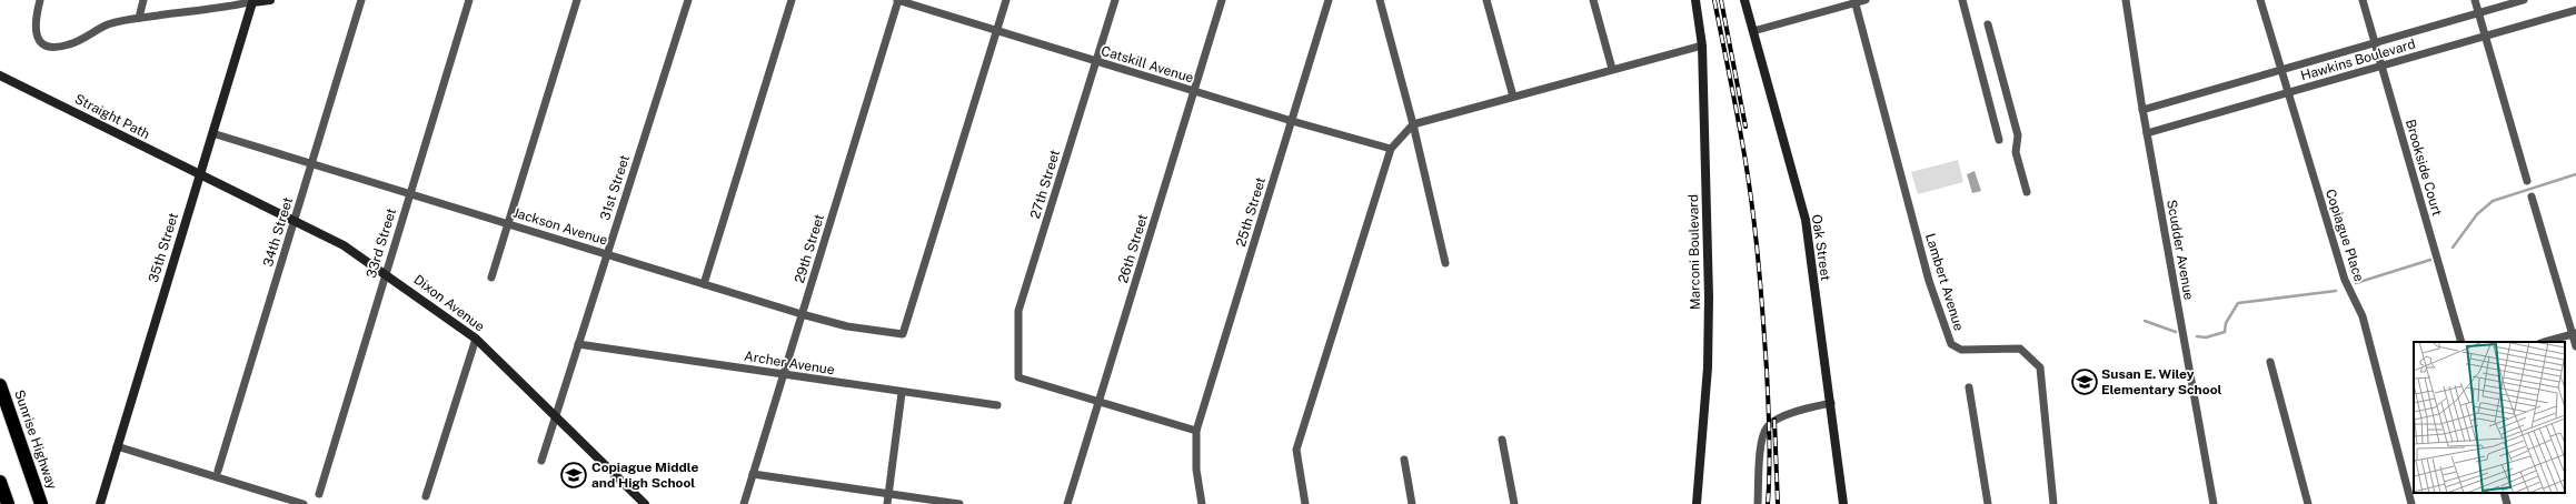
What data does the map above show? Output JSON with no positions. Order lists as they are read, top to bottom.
{
  "streets": {
    "highway": ["Sunrise Highway"],
    "main road": [
      "Straight Path",
      "35th Street",
      "Oak Street",
      "Marconi Boulevard",
      "Dixon Avenue"
    ],
    "street": [
      "Hawkins Boulevard",
      "Catskill Avenue",
      "Brookside Court",
      "27th Street",
      "31st Street",
      "25th Street",
      "Jackson Avenue",
      "34th Street",
      "Copiague Place",
      "33rd Street",
      "29th Street",
      "26th Street",
      "Scudder Avenue",
      "Lambert Avenue",
      "Archer Avenue"
    ]
  },
  "crossings": [
    ["Hawkins Boulevard", "Brookside Court"],
    ["Hawkins Boulevard", "Copiague Place"],
    ["Hawkins Boulevard", "Scudder Avenue"],
    ["Catskill Avenue", "27th Street"],
    ["Catskill Avenue", "25th Street"],
    ["Catskill Avenue", "Jackson Avenue"],
    ["Catskill Avenue", "29th Street"],
    ["Catskill Avenue", "26th Street"],
    ["Straight Path", "35th Street"],
    ["Straight Path", "Dixon Avenue"],
    ["27th Street", "26th Street"],
    ["31st Street", "Jackson Avenue"],
    ["31st Street", "Dixon Avenue"],
    ["31st Street", "Archer Avenue"],
    ["Jackson Avenue", "34th Street"],
    ["Jackson Avenue", "33rd Street"],
    ["Jackson Avenue", "35th Street"],
    ["Jackson Avenue", "29th Street"],
    ["34th Street", "Dixon Avenue"],
    ["33rd Street", "Dixon Avenue"],
    ["35th Street", "Dixon Avenue"],
    ["29th Street", "Archer Avenue"]
  ],
  "places": {
    "school or university": ["Susan E. Wiley Elementary School", "Copiague Middle and High School"]
  }
}
